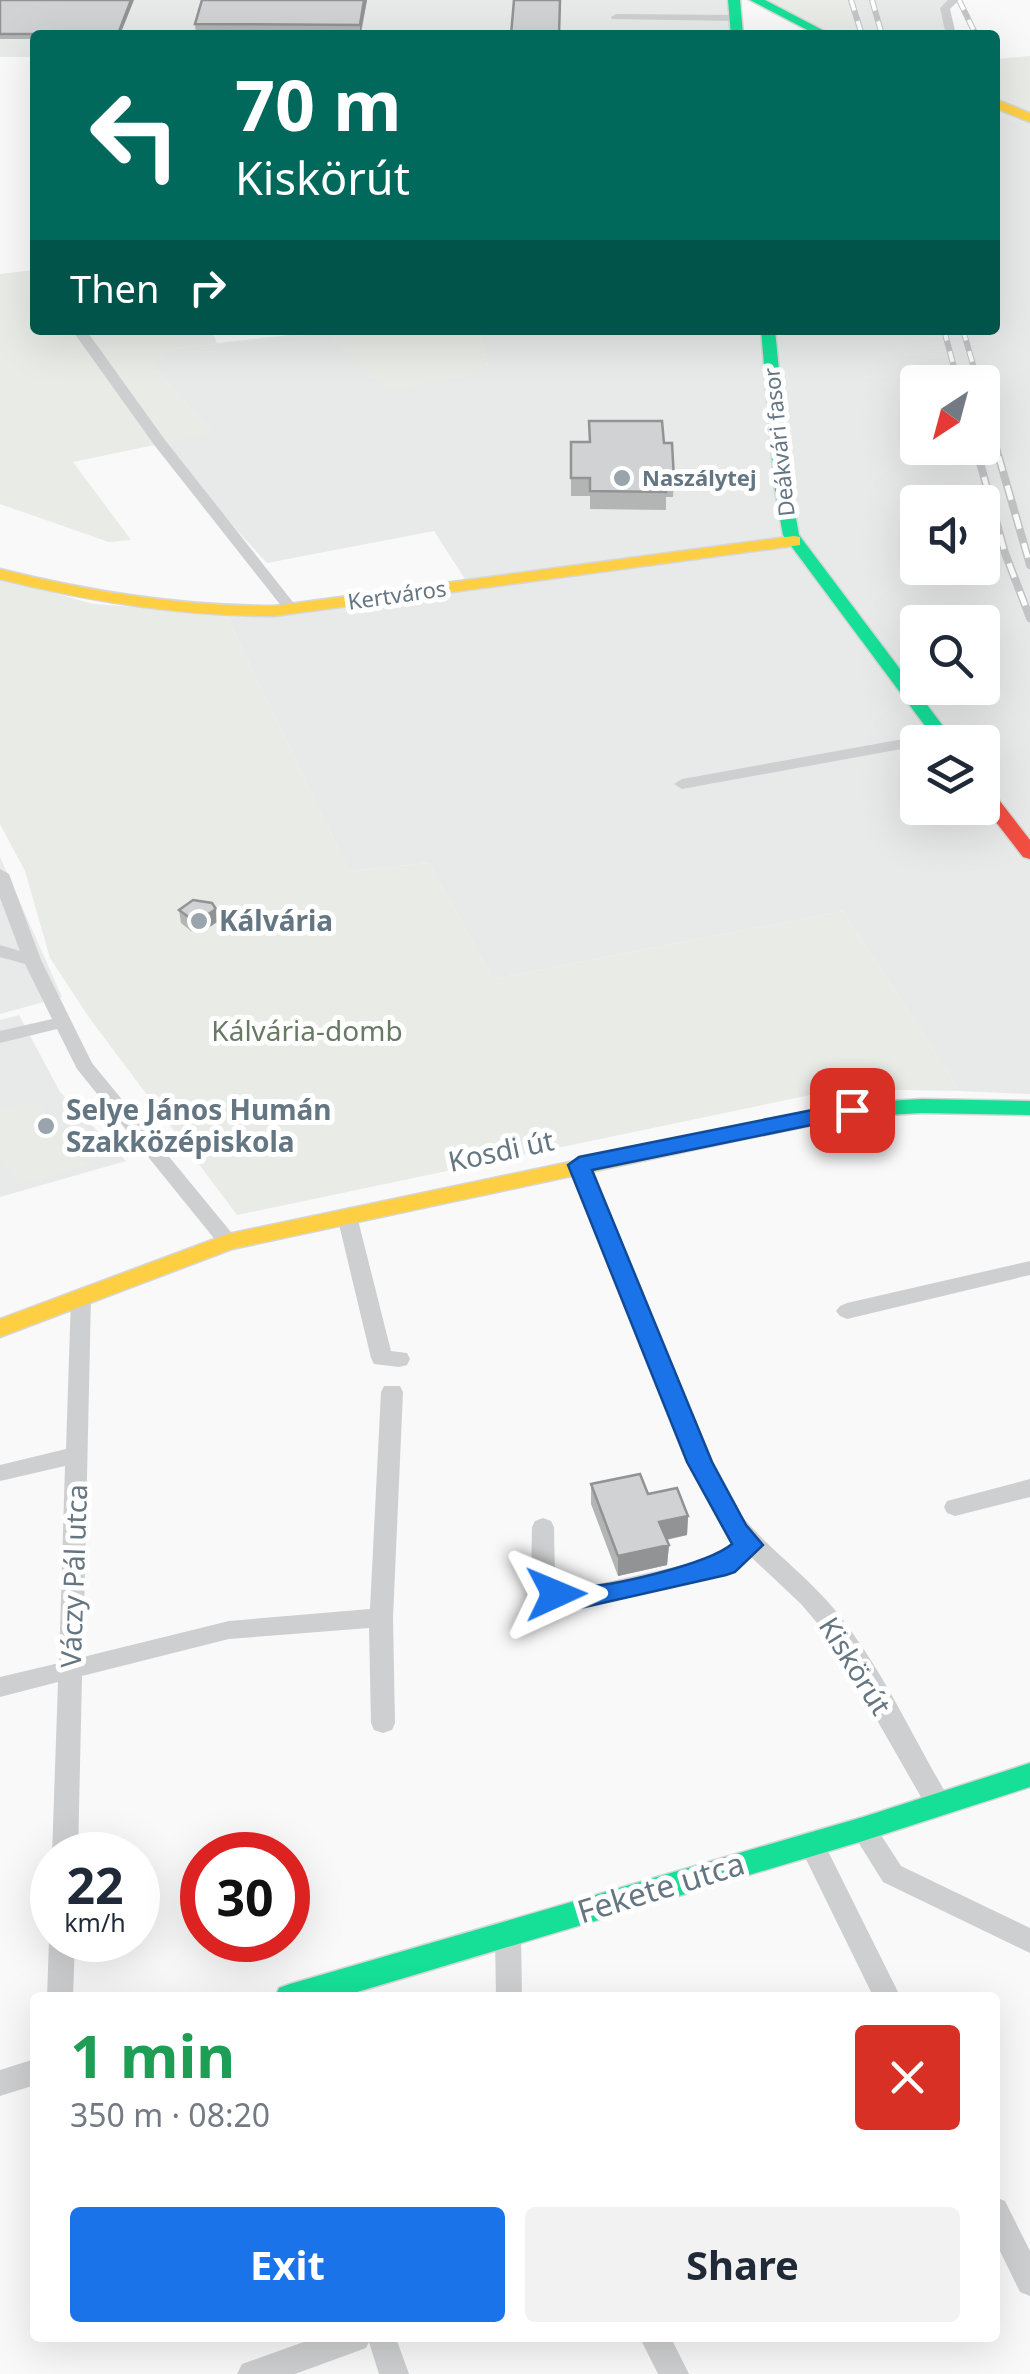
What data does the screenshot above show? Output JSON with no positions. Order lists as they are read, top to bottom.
{
  "streets": {
    "street": [
      "Deákvári fasor",
      "Kertváros",
      "Kosdi út",
      "Váczy Pál utca",
      "Kiskörút",
      "Fekete utca"
    ]
  },
  "crossings": [
    ["Deákvári fasor", "Kertváros"],
    ["Kosdi út", "Váczy Pál utca"],
    ["Kosdi út", "Kiskörút"],
    ["Kiskörút", "Fekete utca"]
  ],
  "parks": ["Kálvária-domb"],
  "places": ["Naszálytej", "Kálvária", "Selye János Humán Szakközépiskola"],
  "north": "bottom left",
  "page": {
    "turn": ["70 m", "Kiskörút"],
    "then": "Then",
    "speed": "22 km/h",
    "limit": "30",
    "heading": ["1 min", "350 m · 08:20"],
    "buttons": ["Exit", "Share"]
  }
}
